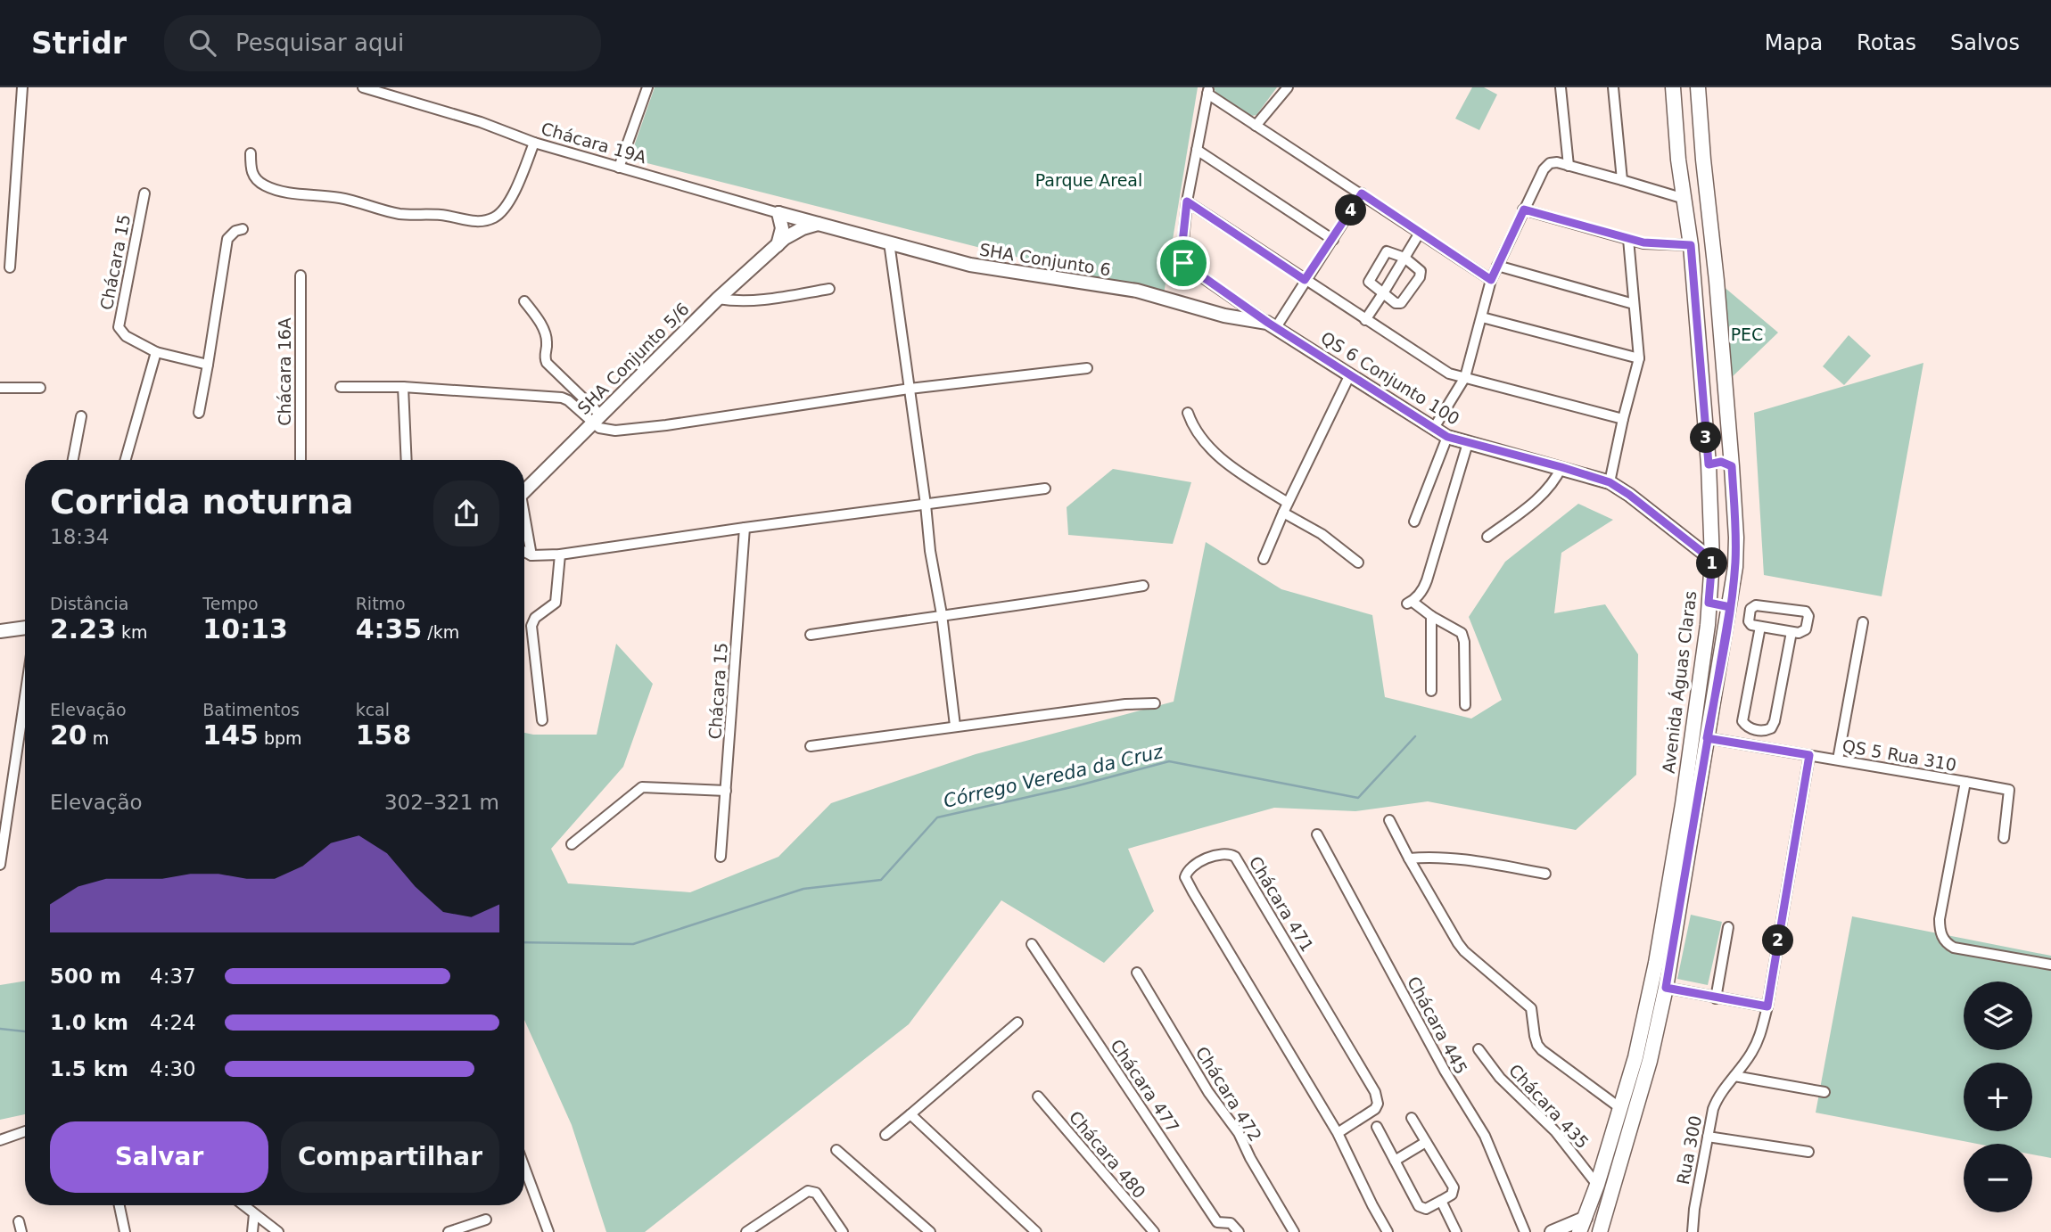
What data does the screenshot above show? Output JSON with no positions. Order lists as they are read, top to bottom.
{
  "streets": {
    "main road": ["Avenida Águas Claras"],
    "street": [
      "Chácara 19A",
      "SHA Conjunto 6",
      "Chácara 15",
      "SHA Conjunto 5/6",
      "Chácara 16A",
      "QS 6 Conjunto 100",
      "QS 5 Rua 310",
      "Chácara 471",
      "Chácara 445",
      "Chácara 477",
      "Chácara 472",
      "Chácara 435",
      "Rua 300",
      "Chácara 480"
    ]
  },
  "crossings": [
    ["Chácara 19A", "SHA Conjunto 6"],
    ["Chácara 19A", "SHA Conjunto 5/6"],
    ["SHA Conjunto 6", "SHA Conjunto 5/6"],
    ["SHA Conjunto 6", "QS 6 Conjunto 100"],
    ["QS 6 Conjunto 100", "Avenida Águas Claras"],
    ["Avenida Águas Claras", "QS 5 Rua 310"],
    ["Avenida Águas Claras", "Chácara 435"],
    ["QS 5 Rua 310", "Rua 300"]
  ],
  "water": ["Córrego Vereda da Cruz"],
  "parks": ["Parque Areal", "PEC"],
  "page": {
    "header": "Stridr",
    "search": "Pesquisar aqui",
    "nav": ["Mapa", "Rotas", "Salvos"],
    "pins": [
      "4",
      "3",
      "1",
      "2"
    ],
    "heading": ["Corrida noturna", "18:34"],
    "stats": [
      ["Distância", "2.23 km"],
      ["Tempo", "10:13"],
      ["Ritmo", "4:35 /km"],
      ["Elevação", "20 m"],
      ["Batimentos", "145 bpm"],
      ["kcal", "158"]
    ],
    "chart": ["Elevação", "302–321 m"],
    "list": [
      {
        "name": "500 m",
        "note": "4:37"
      },
      {
        "name": "1.0 km",
        "note": "4:24"
      },
      {
        "name": "1.5 km",
        "note": "4:30"
      }
    ],
    "map_buttons": ["+", "−"],
    "buttons": ["Salvar", "Compartilhar"]
  }
}
